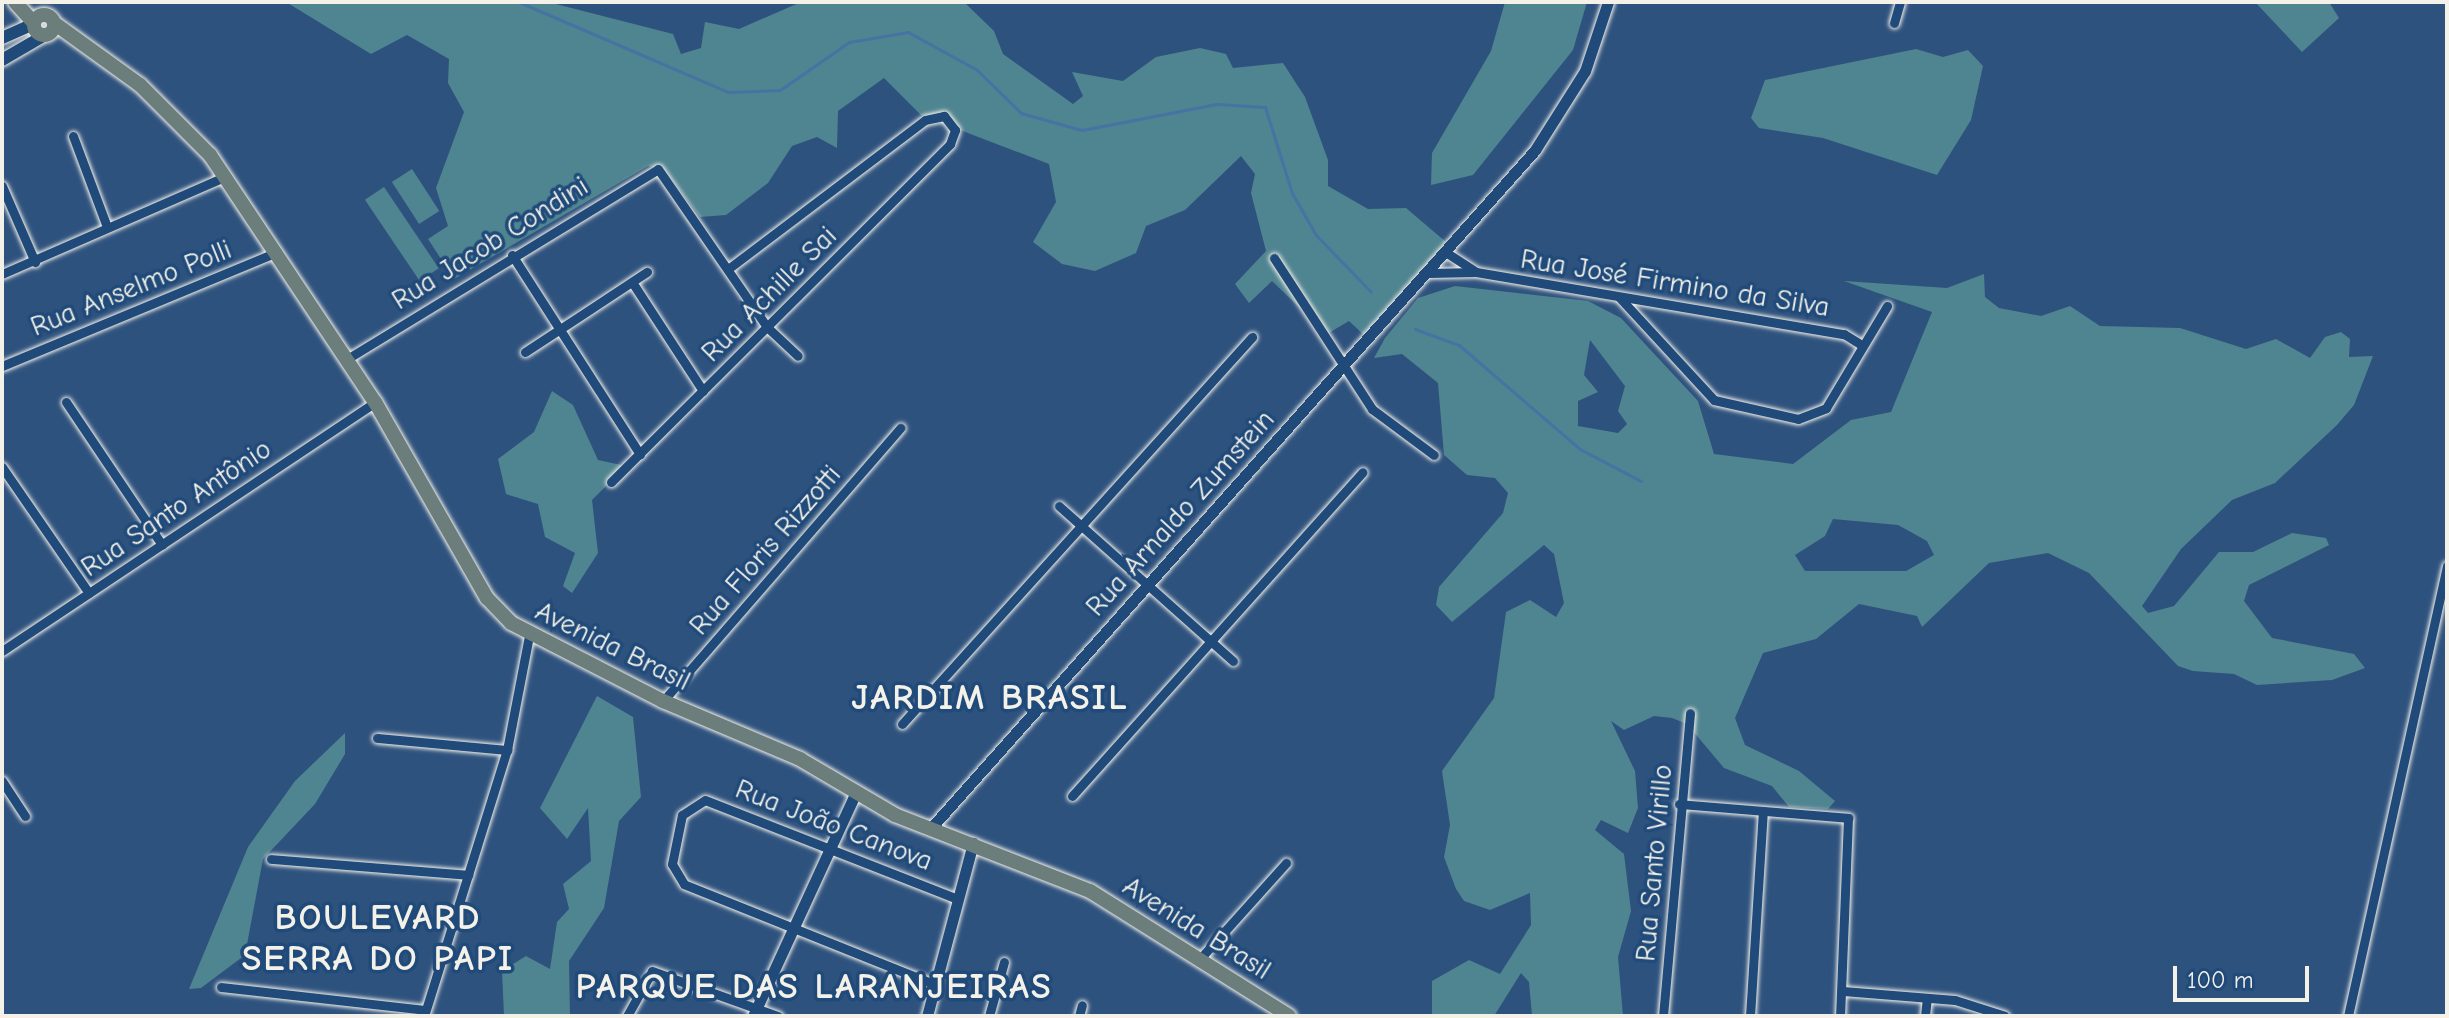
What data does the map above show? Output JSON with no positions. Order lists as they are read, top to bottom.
{
  "streets": {
    "main road": ["Avenida Brasil"],
    "street": [
      "Rua Jacob Condini",
      "Rua José Firmino da Silva",
      "Rua Anselmo Polli",
      "Rua Achille Sai",
      "Rua Santo Antônio",
      "Rua Arnaldo Zumstein",
      "Rua Floris Rizzotti",
      "Rua João Canova",
      "Rua Santo Virillo"
    ]
  },
  "crossings": [
    ["Rua Jacob Condini", "Rua Achille Sai"],
    ["Rua Jacob Condini", "Avenida Brasil"],
    ["Rua José Firmino da Silva", "Rua Arnaldo Zumstein"],
    ["Rua Anselmo Polli", "Avenida Brasil"],
    ["Rua Santo Antônio", "Avenida Brasil"],
    ["Rua Arnaldo Zumstein", "Avenida Brasil"],
    ["Rua Floris Rizzotti", "Avenida Brasil"],
    ["Avenida Brasil", "Rua João Canova"]
  ],
  "districts": ["JARDIM BRASIL", "BOULEVARD SERRA DO PAPI", "PARQUE DAS LARANJEIRAS"],
  "scale_bar": "100 m"
}
